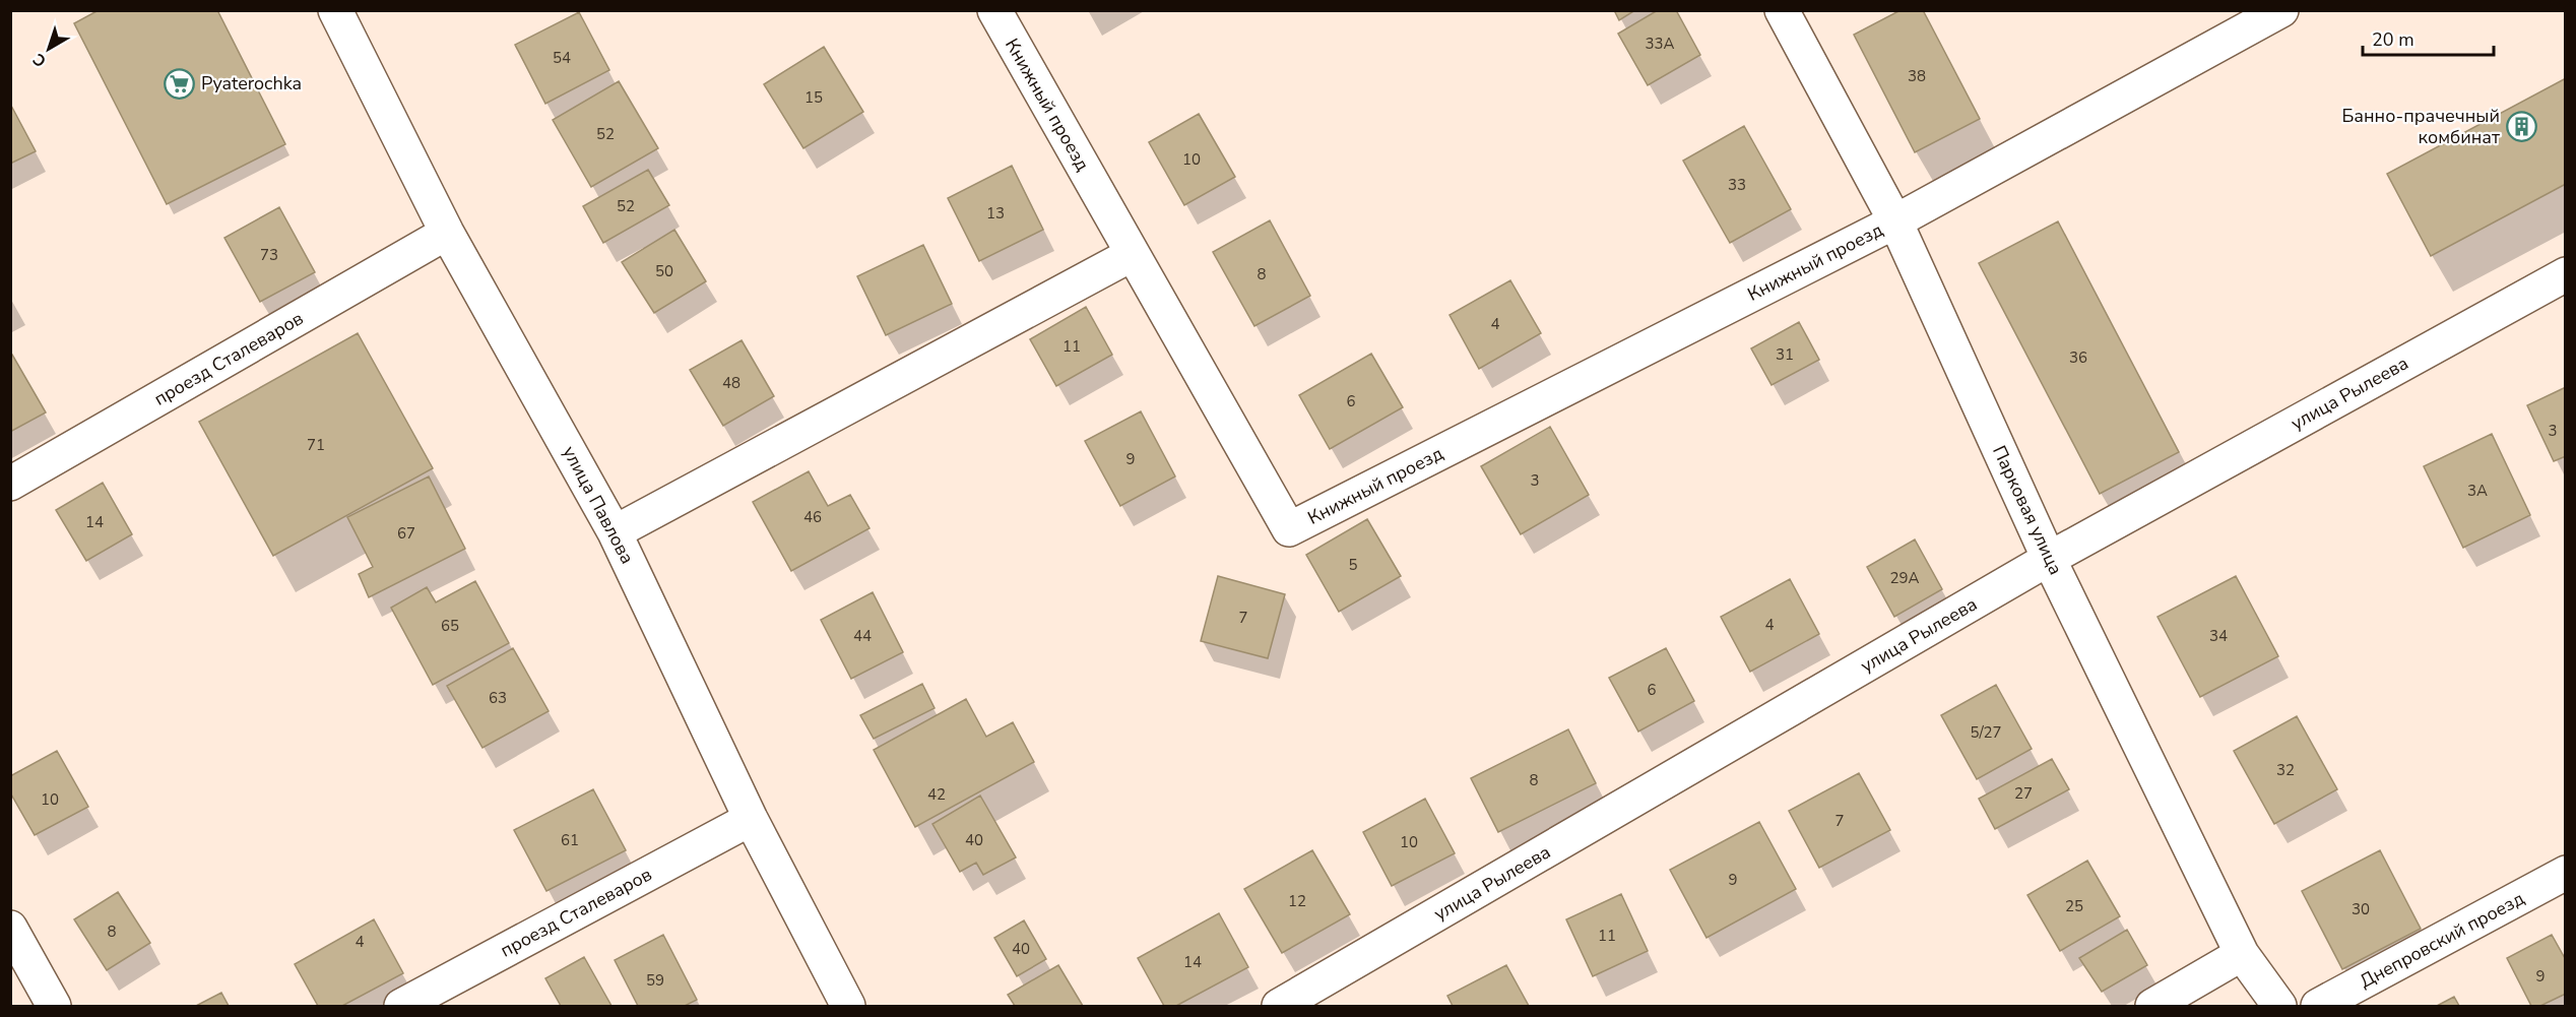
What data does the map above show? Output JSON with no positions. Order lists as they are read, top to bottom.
{
  "streets": {
    "street": [
      "Книжный проезд",
      "проезд Сталеваров",
      "улица Рылеева",
      "улица Павлова",
      "Парковая улица",
      "Днепровский проезд"
    ]
  },
  "crossings": [
    ["Книжный проезд", "Парковая улица"],
    ["проезд Сталеваров", "улица Павлова"],
    ["улица Рылеева", "Парковая улица"]
  ],
  "places": {
    "supermarket": ["Pyaterochka"],
    "building": ["Банно-прачечный комбинат"]
  },
  "house_numbers": [
    "33А",
    "54",
    "38",
    "15",
    "52",
    "10",
    "33",
    "52",
    "13",
    "73",
    "50",
    "8",
    "4",
    "11",
    "31",
    "36",
    "48",
    "6",
    "3",
    "71",
    "9",
    "3",
    "3А",
    "46",
    "14",
    "67",
    "5",
    "29А",
    "7",
    "4",
    "65",
    "44",
    "34",
    "6",
    "63",
    "5/27",
    "32",
    "8",
    "27",
    "42",
    "10",
    "7",
    "61",
    "40",
    "10",
    "9",
    "12",
    "25",
    "30",
    "8",
    "11",
    "4",
    "40",
    "14",
    "9",
    "59"
  ],
  "scale_bar": "20 m",
  "north": "bottom left"
}
